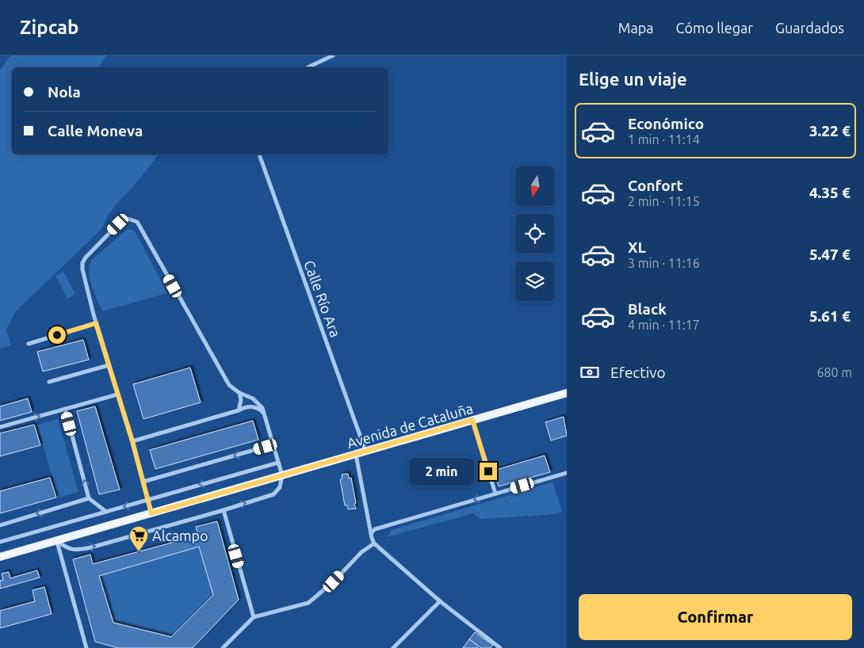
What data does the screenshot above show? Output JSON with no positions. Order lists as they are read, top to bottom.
{
  "streets": {
    "main road": ["Avenida de Cataluña"],
    "street": ["Calle Río Ara"]
  },
  "crossings": [
    ["Calle Río Ara", "Avenida de Cataluña"]
  ],
  "places": {
    "supermarket": ["Alcampo"]
  },
  "north": "bottom",
  "page": {
    "header": "Zipcab",
    "nav": ["Mapa", "Cómo llegar", "Guardados"],
    "heading": "Elige un viaje",
    "banner": ["Nola", "Calle Moneva"],
    "list": [
      {
        "name": "Económico",
        "note": "1 min · 11:14",
        "value": "3.22 €"
      },
      {
        "name": "Confort",
        "note": "2 min · 11:15",
        "value": "4.35 €"
      },
      {
        "name": "XL",
        "note": "3 min · 11:16",
        "value": "5.47 €"
      },
      {
        "name": "Black",
        "note": "4 min · 11:17",
        "value": "5.61 €"
      }
    ],
    "pay": ["Efectivo", "680 m"],
    "bubble": "2 min",
    "buttons": "Confirmar"
  }
}
